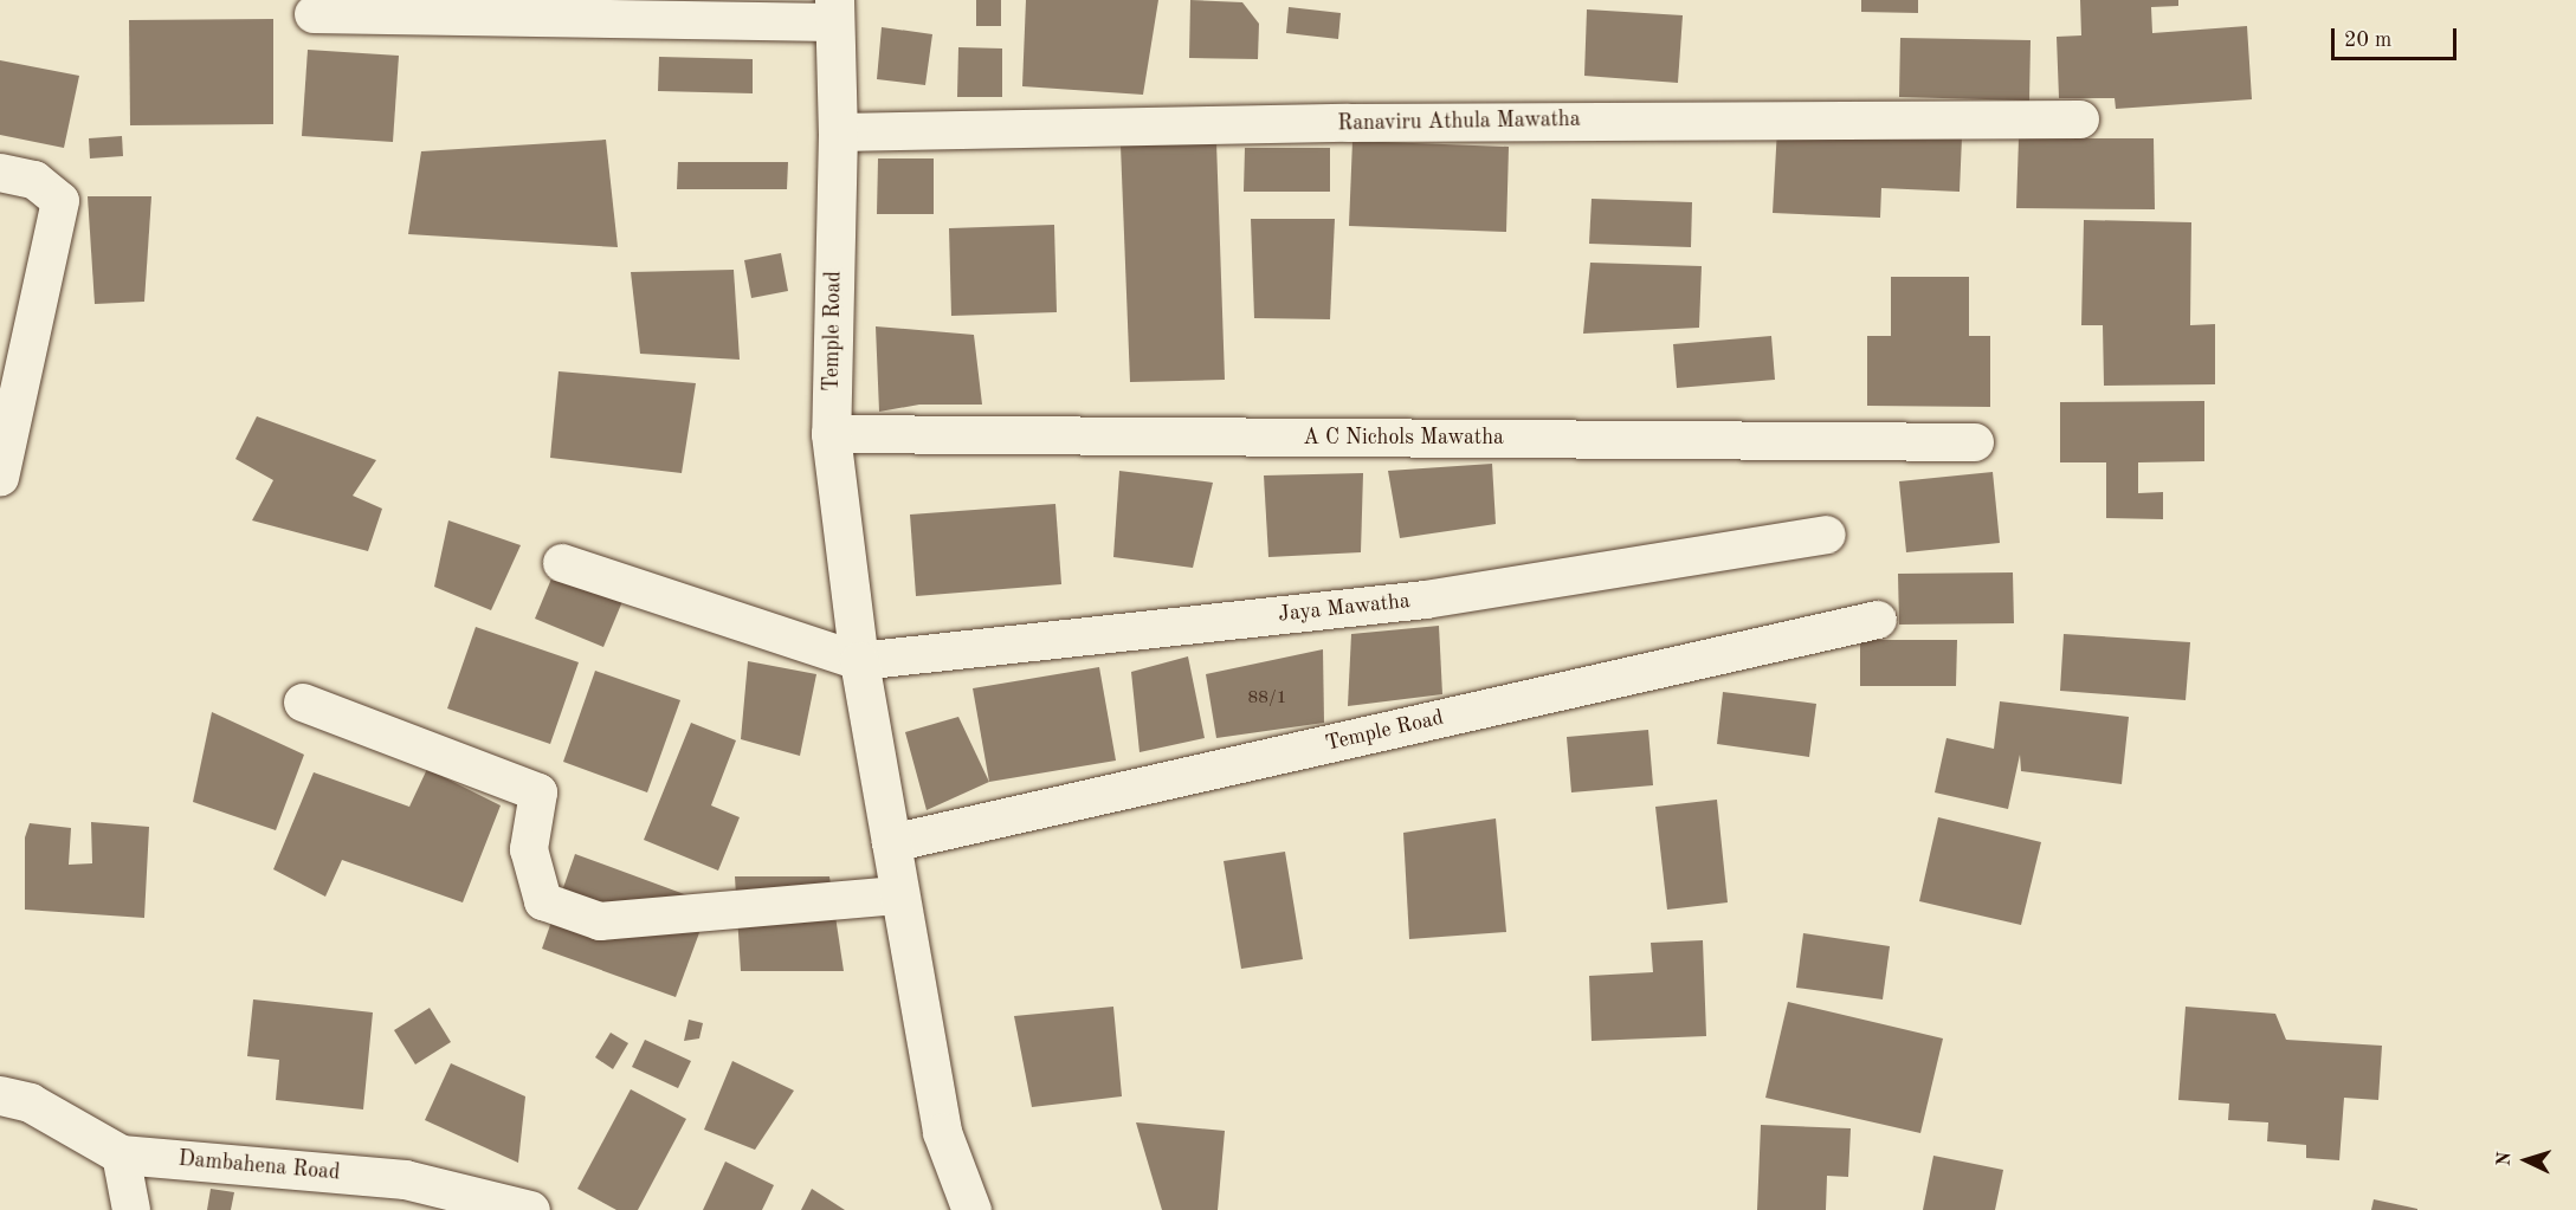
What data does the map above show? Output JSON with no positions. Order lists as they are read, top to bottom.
{
  "streets": {
    "street": [
      "Ranaviru Athula Mawatha",
      "Temple Road",
      "A C Nichols Mawatha",
      "Jaya Mawatha",
      "Dambahena Road"
    ]
  },
  "crossings": [
    ["Ranaviru Athula Mawatha", "Temple Road"],
    ["Temple Road", "A C Nichols Mawatha"],
    ["Temple Road", "Jaya Mawatha"]
  ],
  "house_numbers": ["88/1"],
  "scale_bar": "20 m",
  "north": "left"
}
